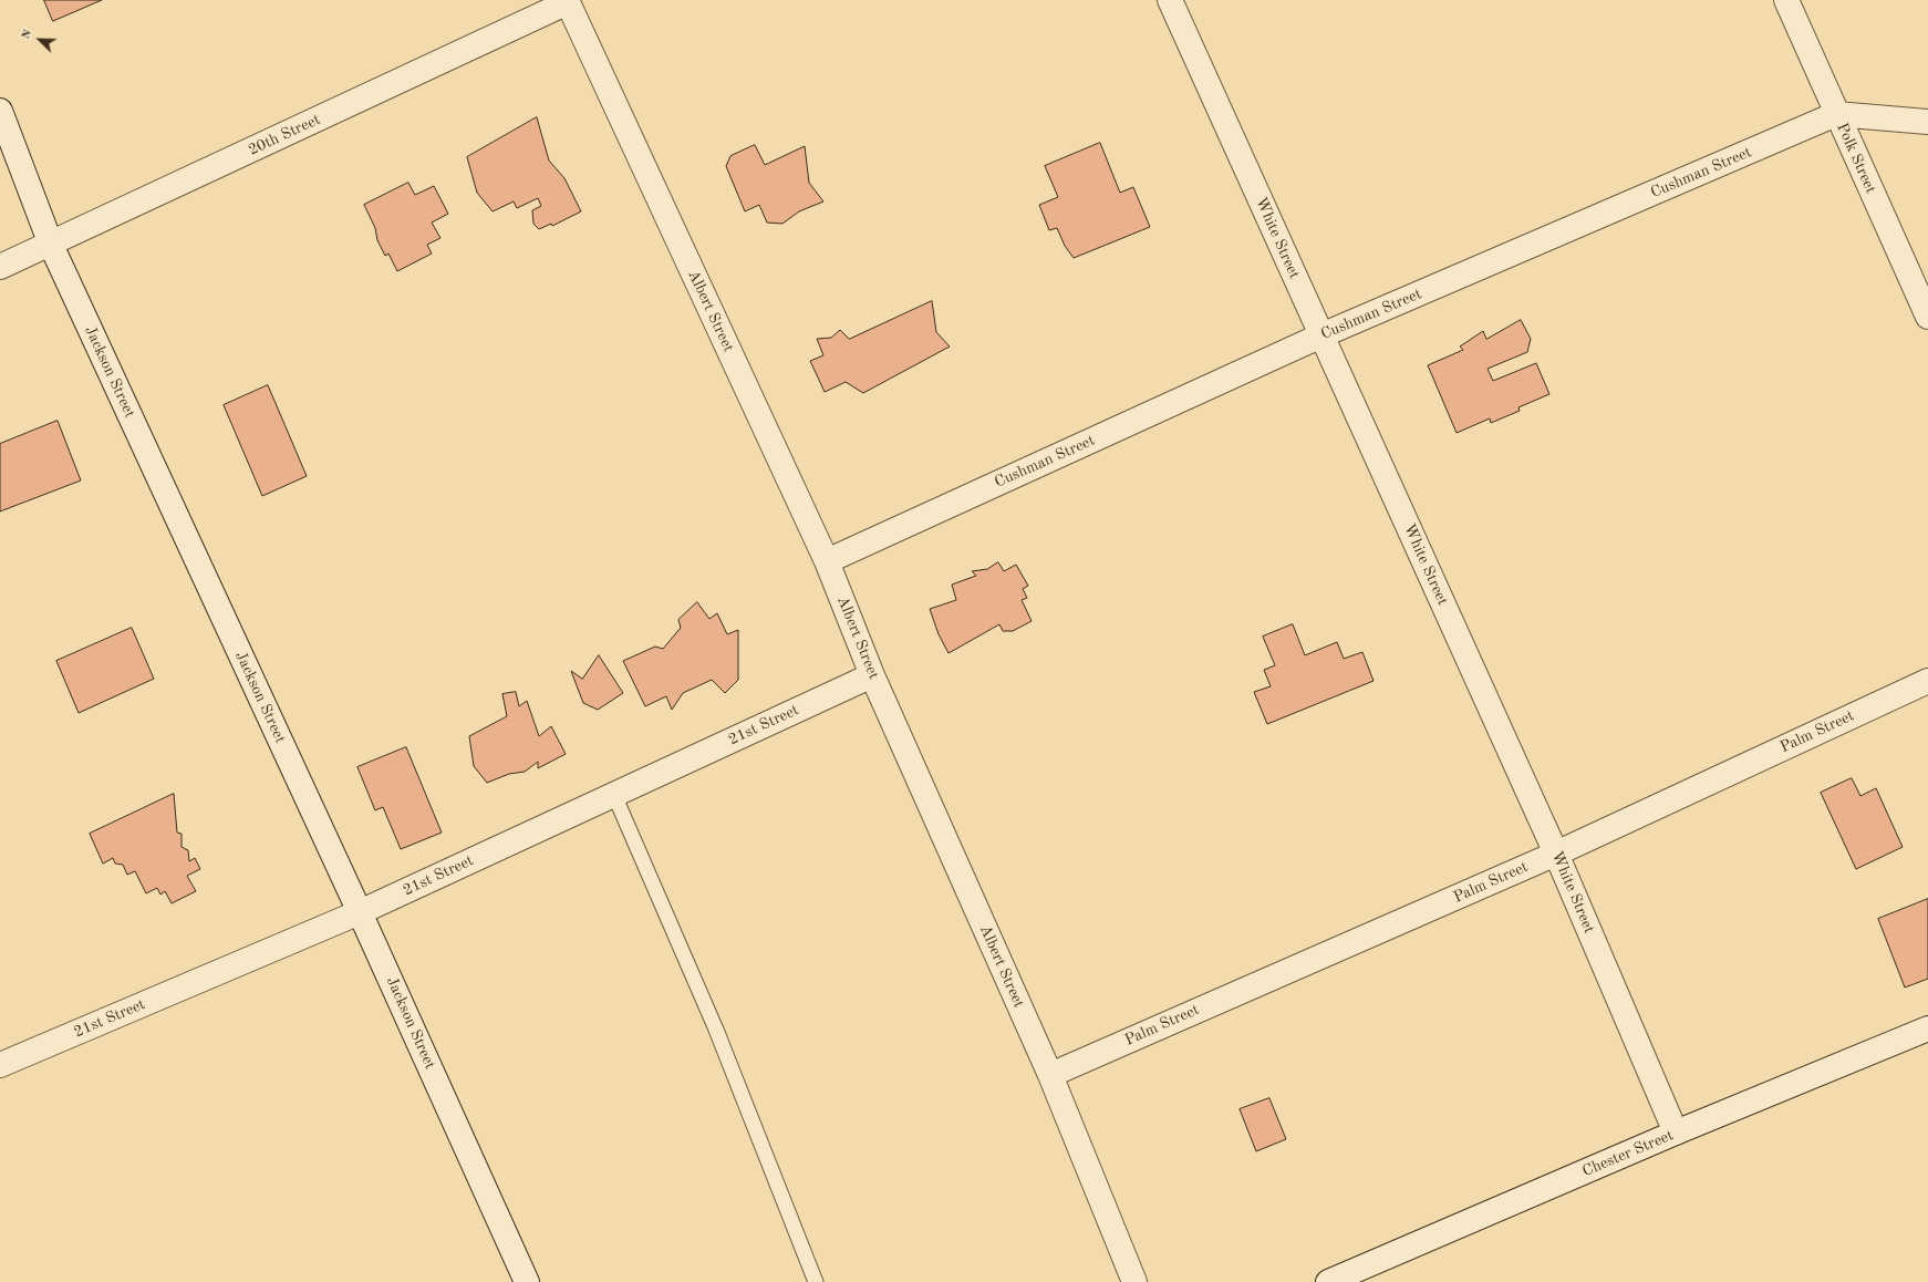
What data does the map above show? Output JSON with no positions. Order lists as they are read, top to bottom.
{
  "streets": {
    "street": [
      "20th Street",
      "Polk Street",
      "Cushman Street",
      "White Street",
      "Albert Street",
      "Jackson Street",
      "21st Street",
      "Palm Street",
      "Chester Street"
    ]
  },
  "crossings": [
    ["20th Street", "Albert Street"],
    ["20th Street", "Jackson Street"],
    ["Polk Street", "Cushman Street"],
    ["Cushman Street", "White Street"],
    ["Cushman Street", "Albert Street"],
    ["White Street", "Palm Street"],
    ["White Street", "Chester Street"],
    ["Albert Street", "21st Street"],
    ["Albert Street", "Palm Street"],
    ["Jackson Street", "21st Street"]
  ],
  "north": "top left"
}
